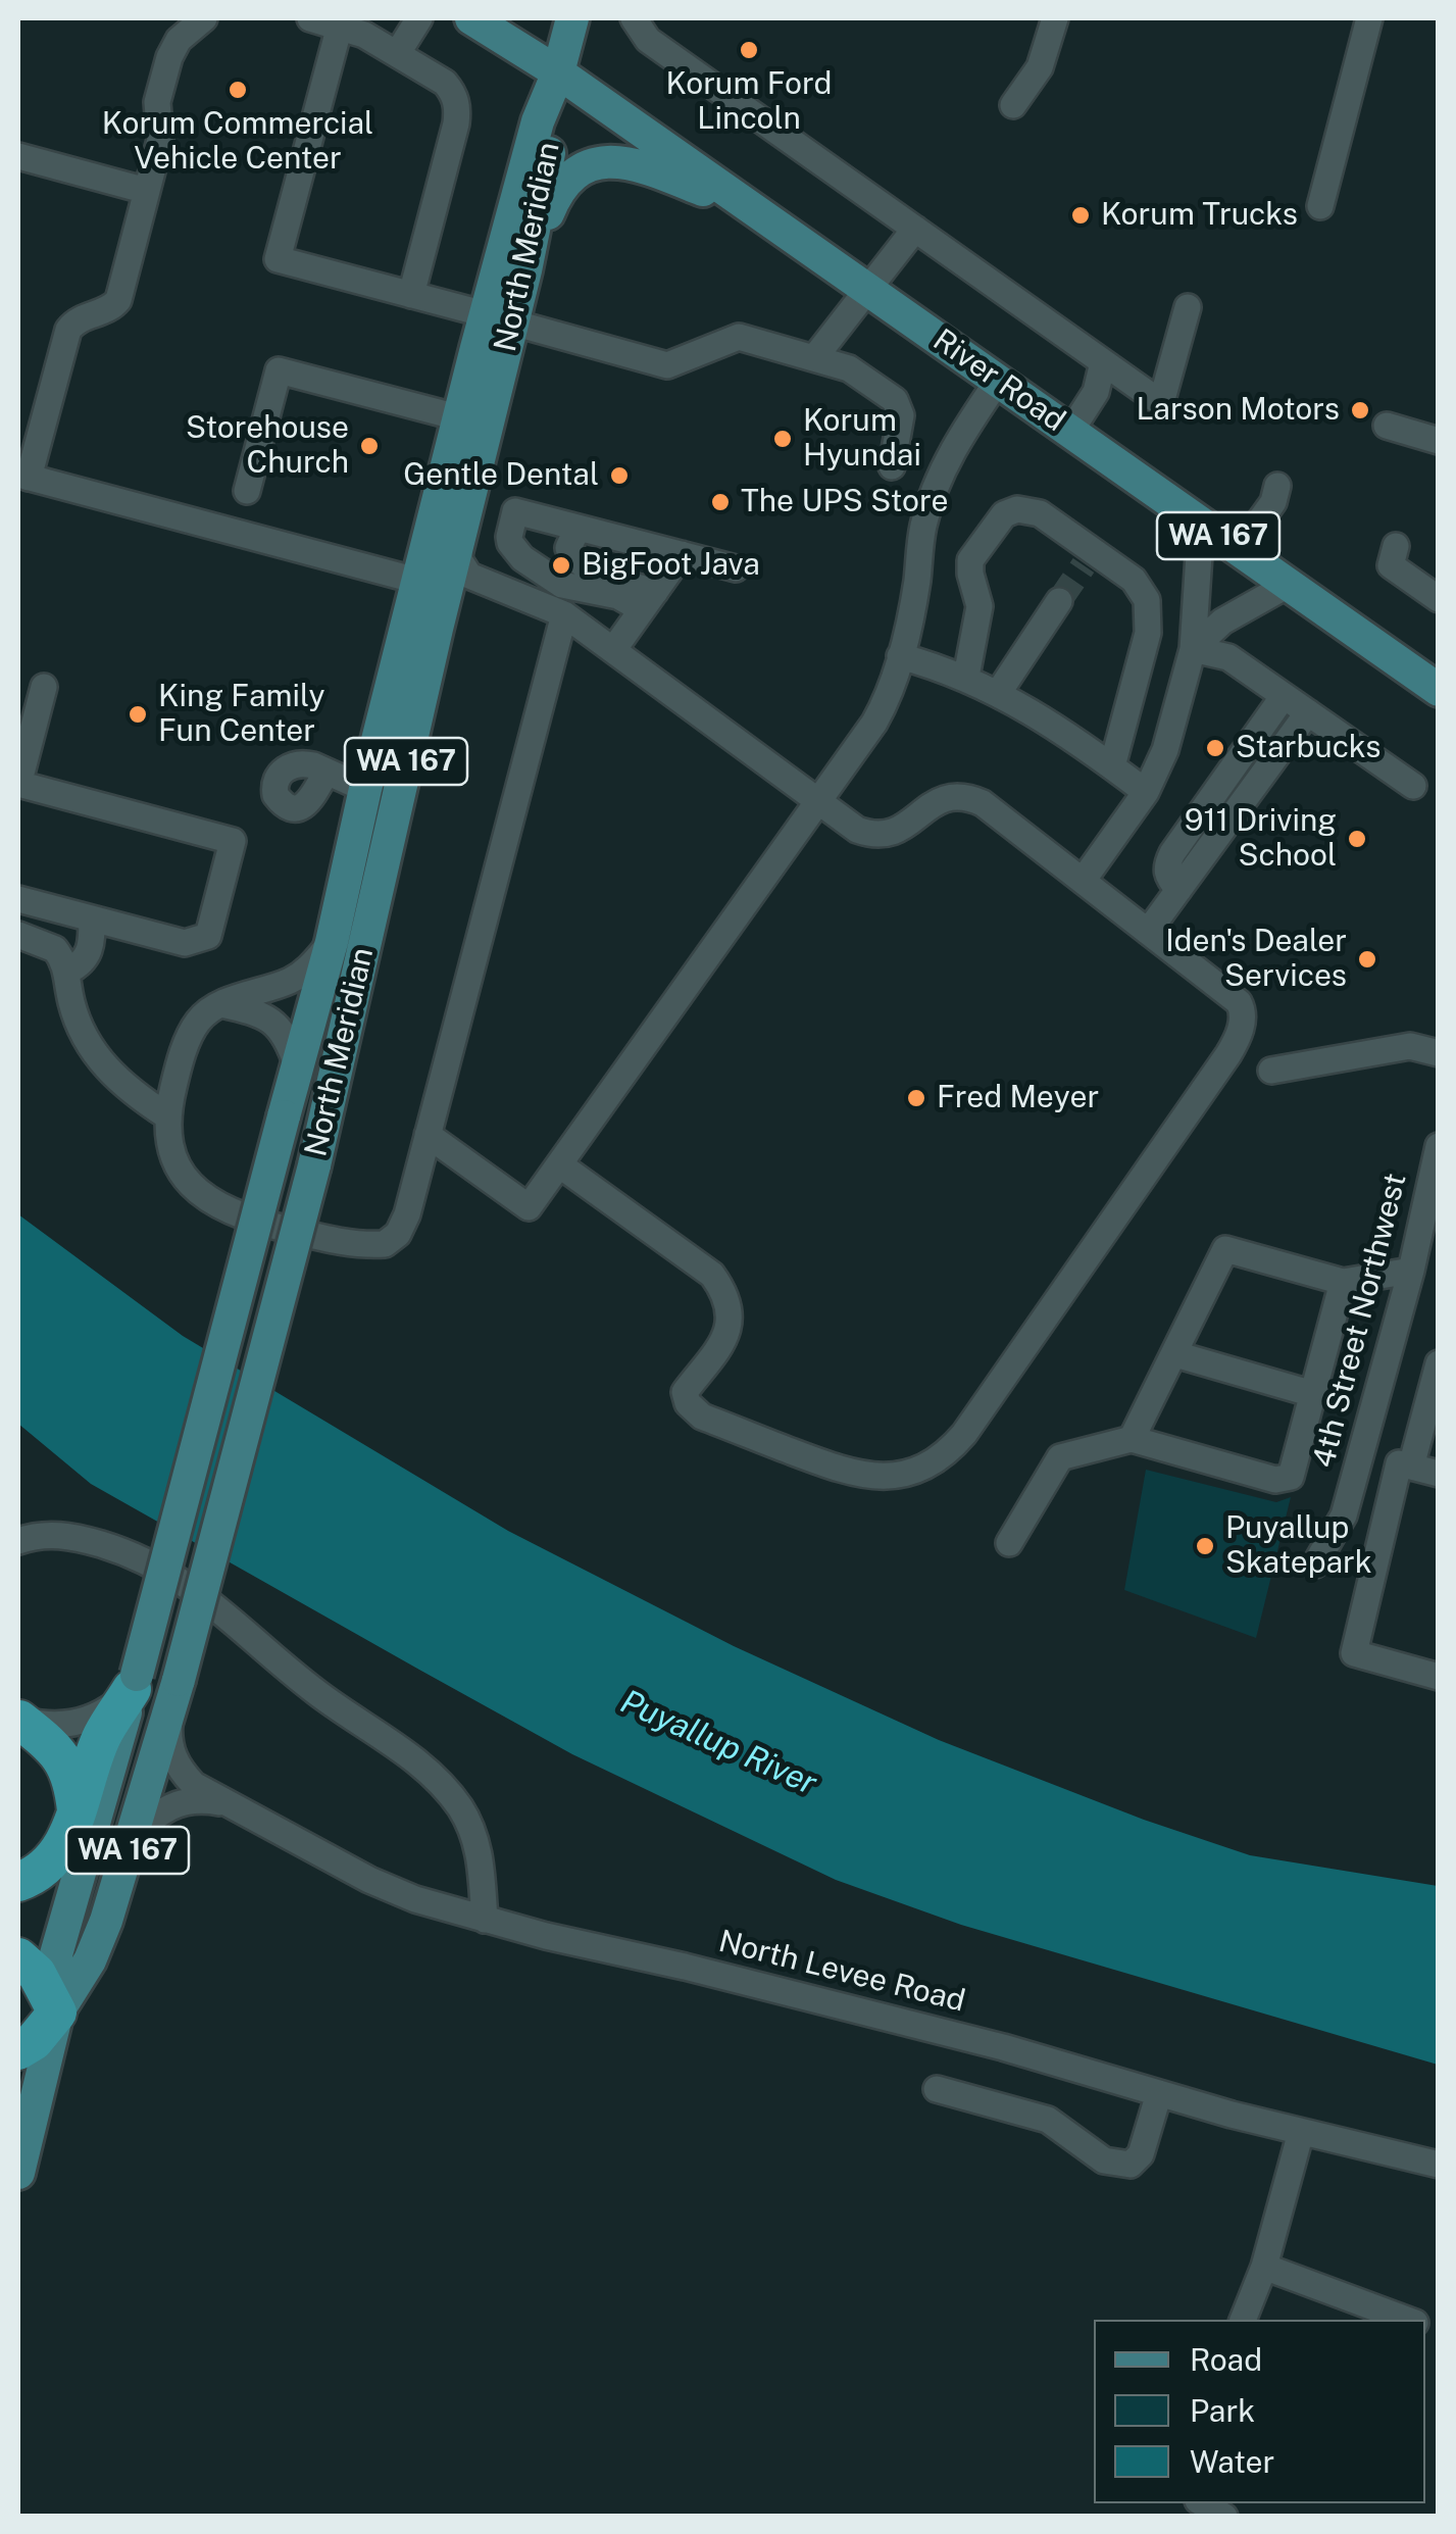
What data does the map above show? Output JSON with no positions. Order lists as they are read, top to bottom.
{
  "streets": {
    "highway": ["WA 167"],
    "main road": ["North Meridian", "River Road"],
    "street": ["4th Street Northwest", "North Levee Road"]
  },
  "crossings": [
    ["North Meridian", "River Road"],
    ["North Meridian", "WA 167"],
    ["North Meridian", "North Levee Road"],
    ["River Road", "WA 167"]
  ],
  "water": ["Puyallup River"],
  "places": [
    "Korum Ford Lincoln",
    "Korum Commercial Vehicle Center",
    "Korum Trucks",
    "Larson Motors",
    "Korum Hyundai",
    "Storehouse Church",
    "Gentle Dental",
    "The UPS Store",
    "BigFoot Java",
    "King Family Fun Center",
    "Starbucks",
    "911 Driving School",
    "Iden's Dealer Services",
    "Fred Meyer",
    "Puyallup Skatepark"
  ],
  "legend": ["Road", "Park", "Water"]
}
